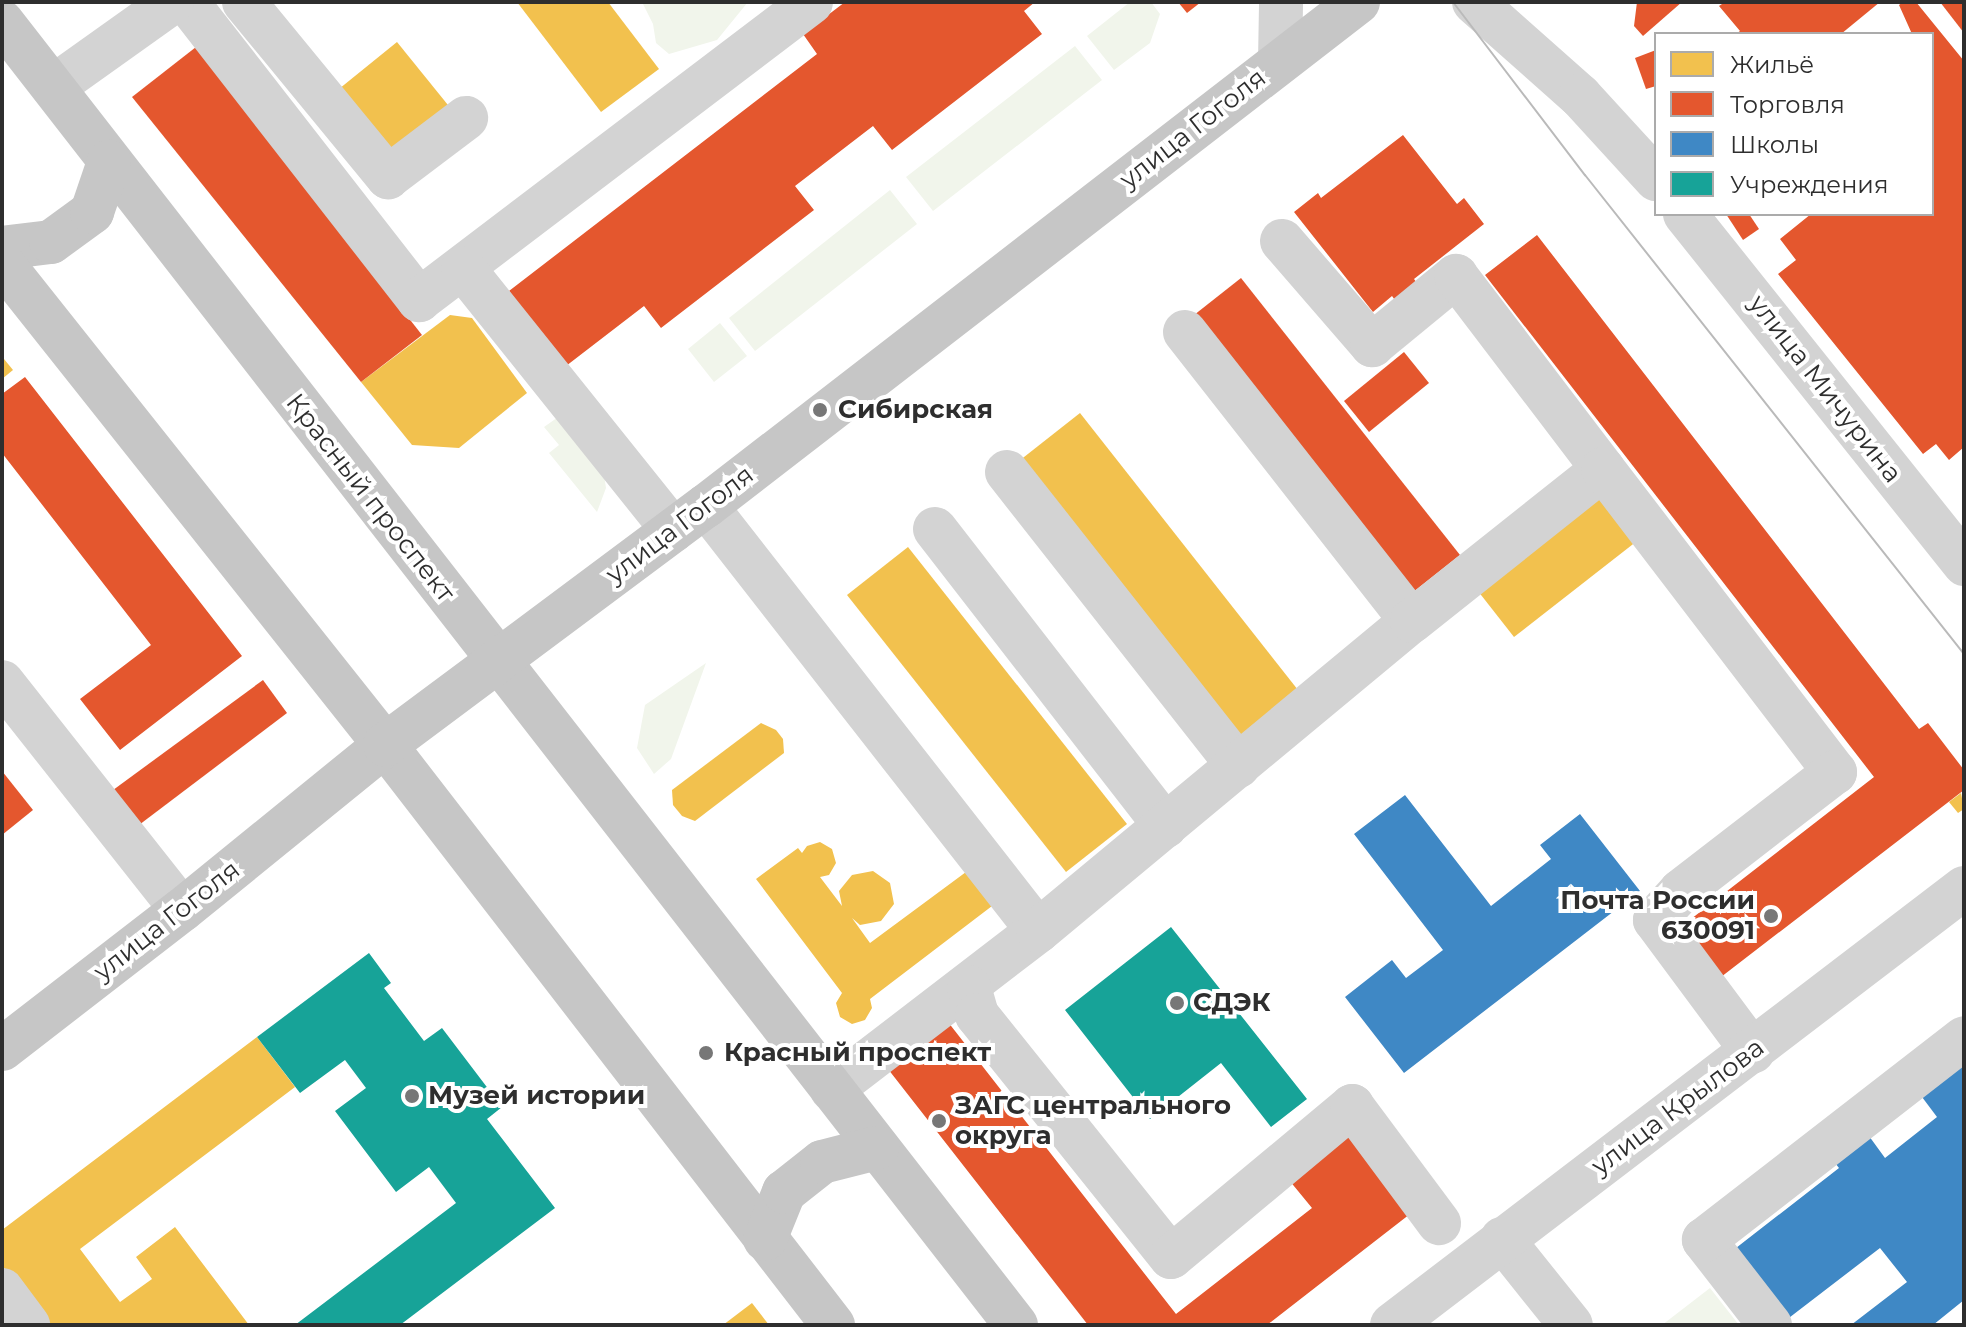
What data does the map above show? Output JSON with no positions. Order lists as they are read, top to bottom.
{
  "streets": {
    "main road": ["улица Гоголя", "Красный проспект"],
    "street": ["улица Мичурина", "улица Крылова"]
  },
  "crossings": [
    ["улица Гоголя", "Красный проспект"]
  ],
  "places": [
    "Сибирская",
    "Почта России 630091",
    "СДЭК",
    "Красный проспект",
    "Музей истории",
    "ЗАГС центрального округа"
  ],
  "legend": [
    "Жильё",
    "Торговля",
    "Школы",
    "Учреждения"
  ]
}
